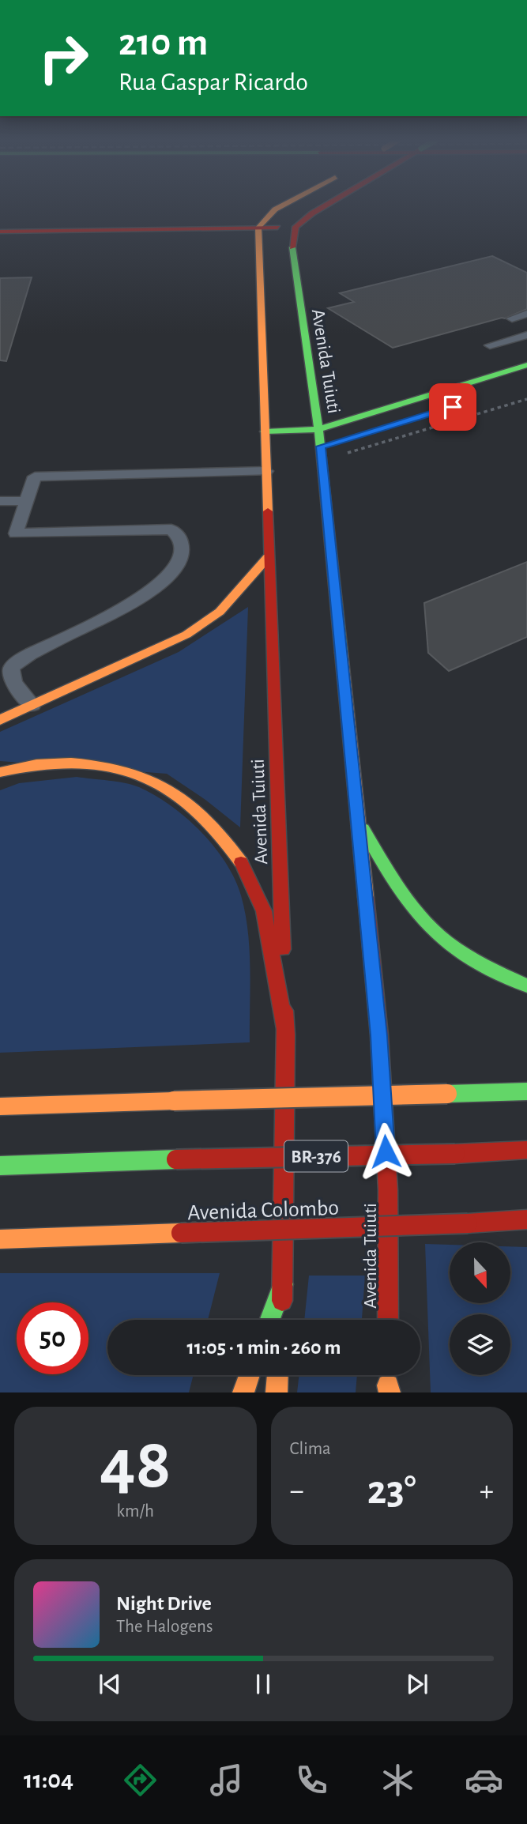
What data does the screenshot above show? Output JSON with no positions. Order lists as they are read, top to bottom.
{
  "streets": {
    "main road": ["Avenida Tuiuti", "BR-376", "Avenida Colombo"]
  },
  "north": "bottom",
  "page": {
    "turn": ["210 m", "Rua Gaspar Ricardo"],
    "limit": "50",
    "trip": "11:05 · 1 min · 260 m",
    "tile": [
      ["48", "km/h"],
      "Clima"
    ],
    "heat": ["−", "23°", "+"],
    "song": ["Night Drive", "The Halogens"],
    "tabs": "11:04"
  }
}
